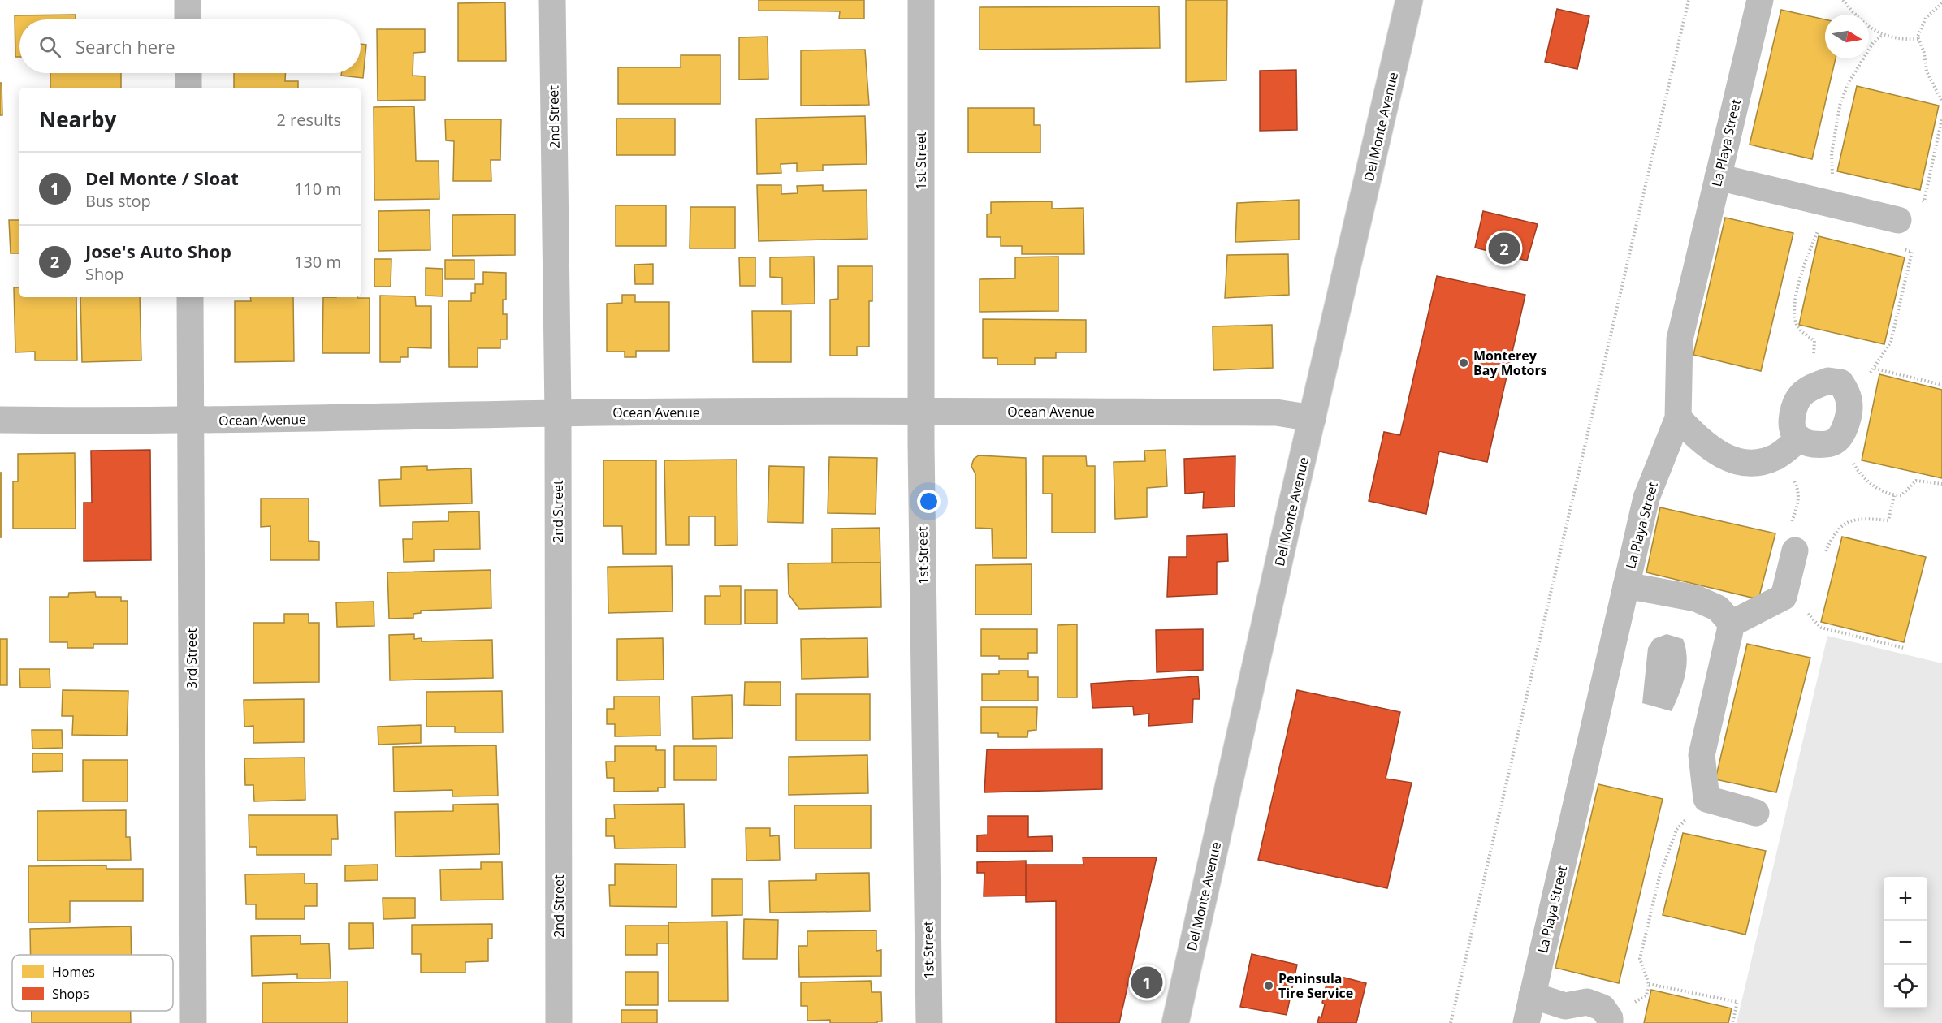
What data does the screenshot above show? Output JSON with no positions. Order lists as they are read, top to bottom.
{
  "streets": {
    "street": [
      "2nd Street",
      "Del Monte Avenue",
      "La Playa Street",
      "1st Street",
      "Ocean Avenue",
      "3rd Street"
    ]
  },
  "crossings": [
    ["2nd Street", "Ocean Avenue"],
    ["Del Monte Avenue", "Ocean Avenue"],
    ["1st Street", "Ocean Avenue"],
    ["Ocean Avenue", "3rd Street"]
  ],
  "places": ["Monterey Bay Motors", "Peninsula Tire Service"],
  "legend": ["Homes", "Shops"],
  "north": "right",
  "page": {
    "search": "Search here",
    "heading": ["Nearby", "2 results"],
    "list": [
      {
        "mark": "1",
        "name": "Del Monte / Sloat",
        "note": "Bus stop",
        "value": "110 m"
      },
      {
        "mark": "2",
        "name": "Jose's Auto Shop",
        "note": "Shop",
        "value": "130 m"
      }
    ],
    "pins": ["2", "1"],
    "map_buttons": ["+", "−"]
  }
}
